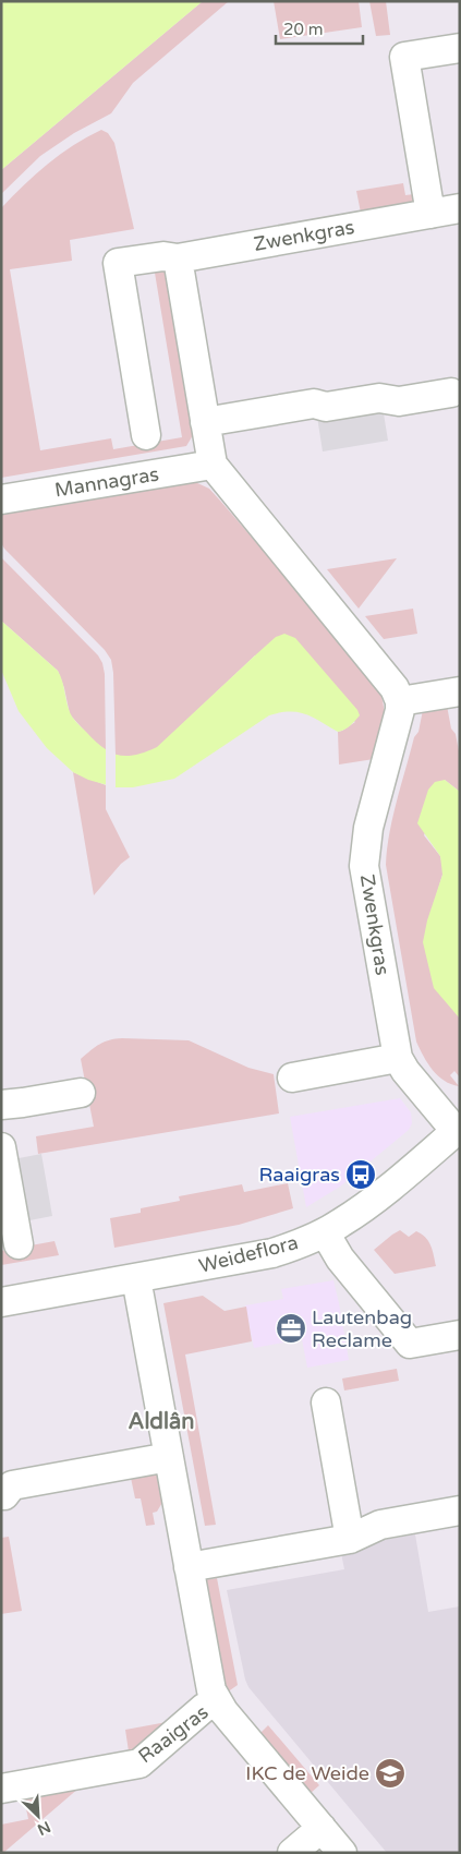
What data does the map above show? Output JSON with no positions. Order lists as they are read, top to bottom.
{
  "streets": {
    "street": [
      "Zwenkgras",
      "Mannagras",
      "Weideflora",
      "Raaigras"
    ]
  },
  "crossings": [
    ["Zwenkgras", "Weideflora"],
    ["Weideflora", "Raaigras"]
  ],
  "districts": ["Aldlân"],
  "places": {
    "bus stop": ["Raaigras"],
    "office": ["Lautenbag Reclame"],
    "school or university": ["IKC de Weide"]
  },
  "scale_bar": "20 m",
  "north": "bottom right"
}
